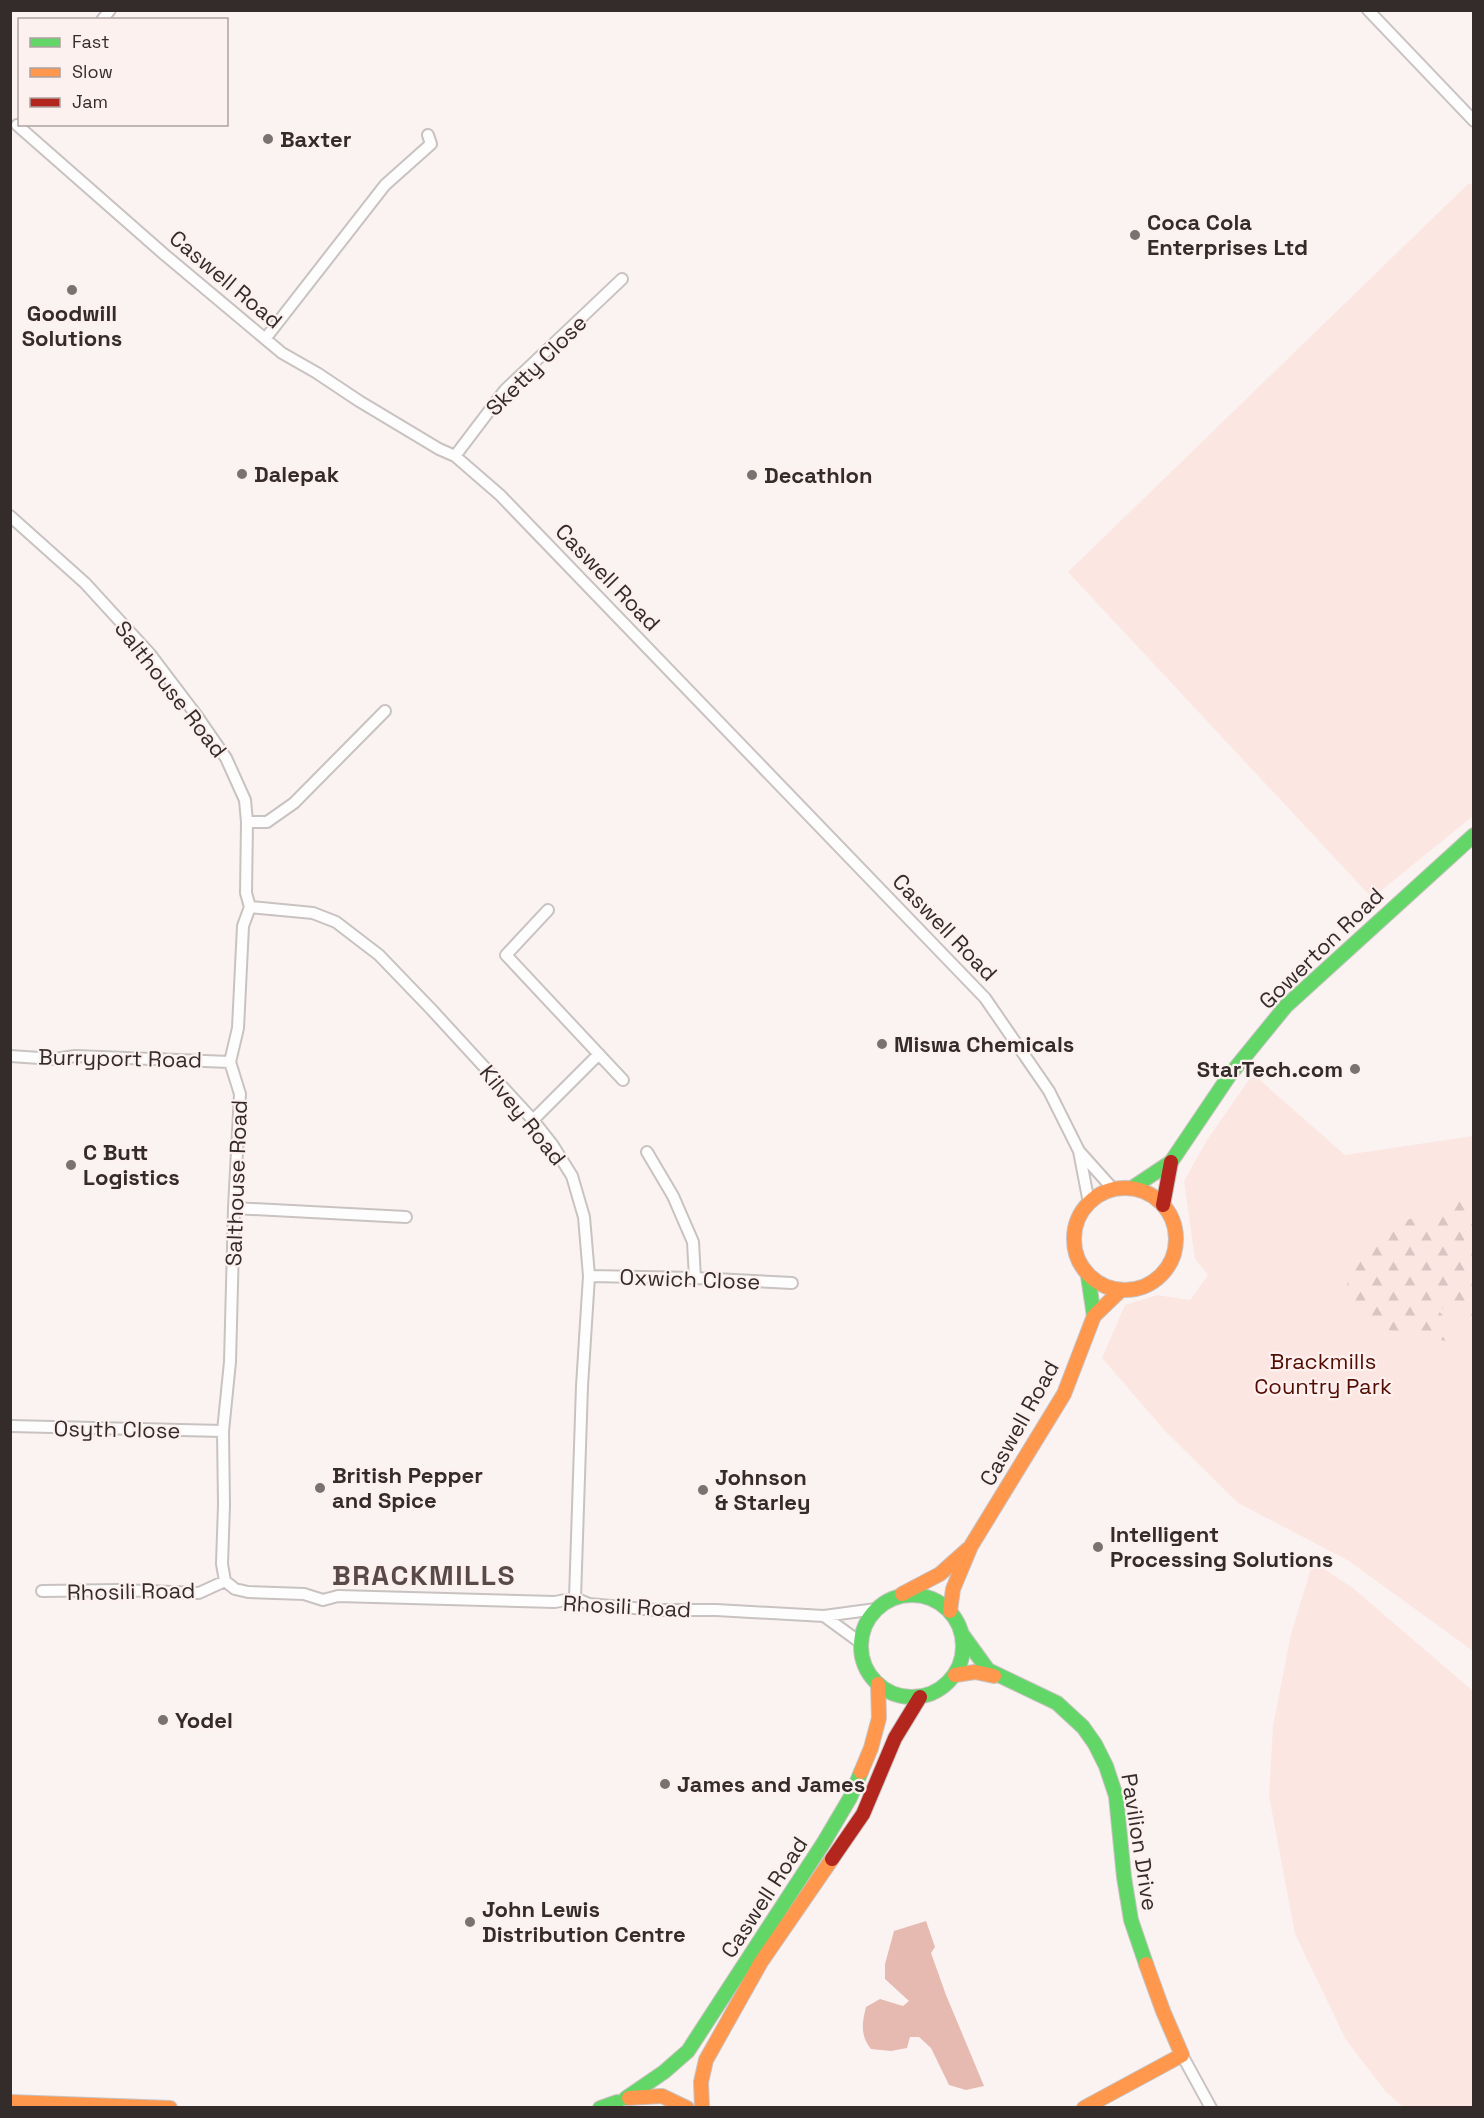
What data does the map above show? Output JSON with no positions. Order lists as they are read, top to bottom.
{
  "streets": {
    "main road": ["Caswell Road", "Gowerton Road", "Pavilion Drive"],
    "street": [
      "Sketty Close",
      "Salthouse Road",
      "Burryport Road",
      "Kilvey Road",
      "Oxwich Close",
      "Osyth Close",
      "Rhosili Road"
    ]
  },
  "crossings": [
    ["Caswell Road", "Sketty Close"],
    ["Caswell Road", "Gowerton Road"],
    ["Caswell Road", "Rhosili Road"],
    ["Caswell Road", "Pavilion Drive"],
    ["Salthouse Road", "Burryport Road"],
    ["Salthouse Road", "Kilvey Road"],
    ["Salthouse Road", "Osyth Close"],
    ["Salthouse Road", "Rhosili Road"],
    ["Kilvey Road", "Oxwich Close"],
    ["Kilvey Road", "Rhosili Road"],
    ["Rhosili Road", "Pavilion Drive"]
  ],
  "districts": ["BRACKMILLS"],
  "parks": ["Brackmills Country Park"],
  "places": [
    "Baxter",
    "Coca Cola Enterprises Ltd",
    "Goodwill Solutions",
    "Dalepak",
    "Decathlon",
    "Miswa Chemicals",
    "StarTech.com",
    "C Butt Logistics",
    "British Pepper and Spice",
    "Johnson & Starley",
    "Intelligent Processing Solutions",
    "Yodel",
    "James and James",
    "John Lewis Distribution Centre"
  ],
  "legend": ["Fast", "Slow", "Jam"]
}
